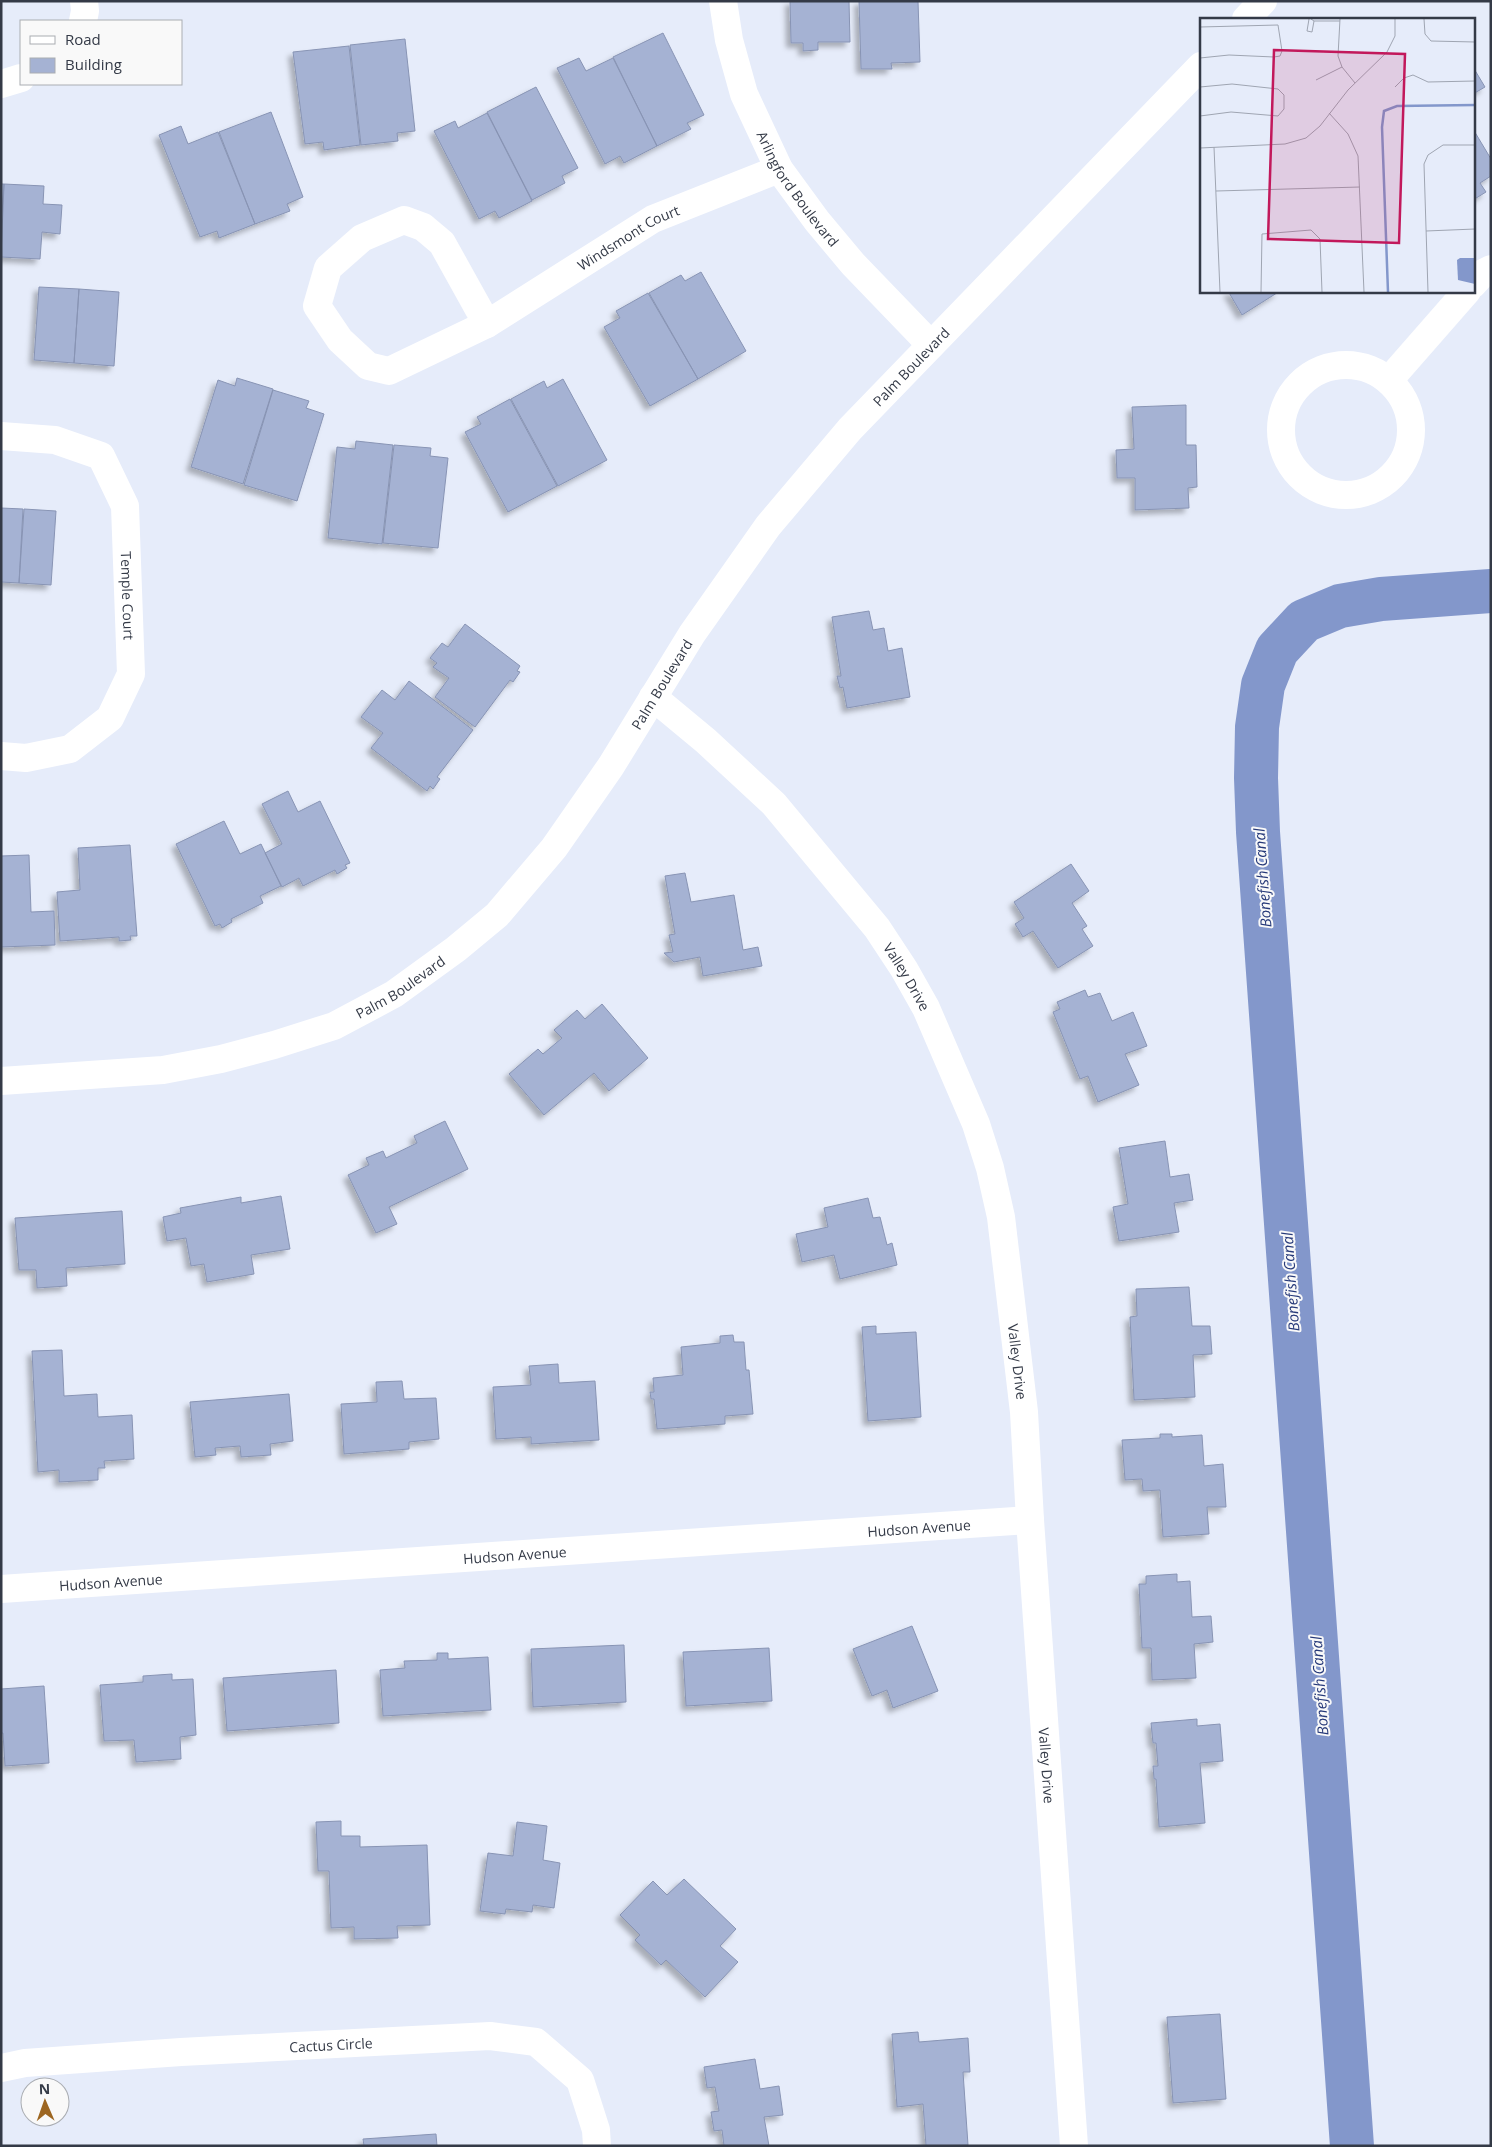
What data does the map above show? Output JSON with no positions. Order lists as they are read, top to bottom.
{
  "streets": {
    "street": [
      "Arlingford Boulevard",
      "Windsmont Court",
      "Palm Boulevard",
      "Temple Court",
      "Valley Drive",
      "Hudson Avenue",
      "Cactus Circle"
    ]
  },
  "crossings": [
    ["Arlingford Boulevard", "Windsmont Court"],
    ["Arlingford Boulevard", "Palm Boulevard"],
    ["Palm Boulevard", "Valley Drive"],
    ["Valley Drive", "Hudson Avenue"]
  ],
  "water": ["Bonefish Canal"],
  "legend": ["Road", "Building"],
  "north": "top"
}
